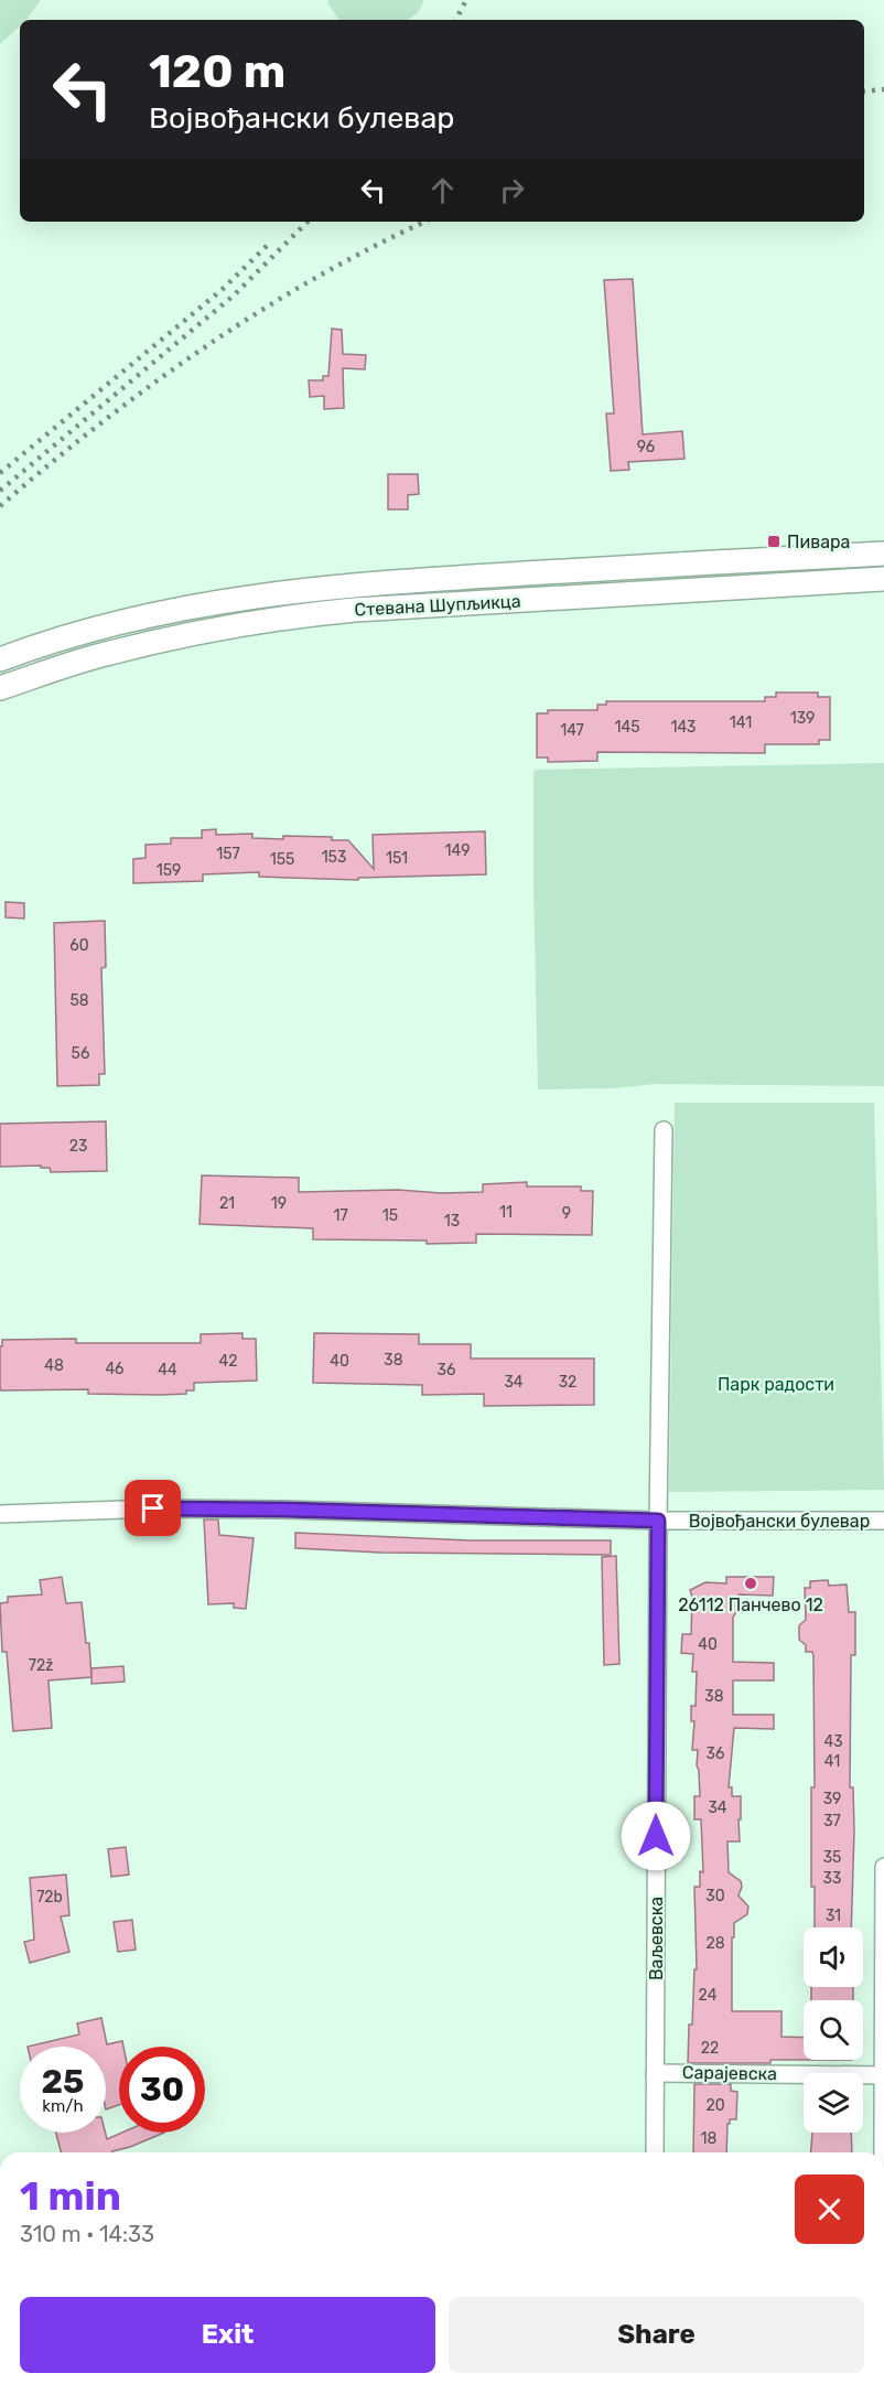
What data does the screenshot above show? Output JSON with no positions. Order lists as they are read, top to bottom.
{
  "streets": {
    "main road": ["Стевана Шупљикца"],
    "street": ["Војвођански булевар", "Ваљевска", "Сарајевска"]
  },
  "crossings": [
    ["Војвођански булевар", "Ваљевска"],
    ["Ваљевска", "Сарајевска"]
  ],
  "parks": ["Парк радости"],
  "places": {
    "transit": ["Пивара"],
    "other": ["26112 Панчево 12"]
  },
  "house_numbers": [
    "96",
    "139",
    "141",
    "145",
    "143",
    "147",
    "149",
    "157",
    "153",
    "151",
    "155",
    "159",
    "60",
    "58",
    "56",
    "23",
    "21",
    "19",
    "11",
    "9",
    "17",
    "15",
    "13",
    "38",
    "42",
    "40",
    "48",
    "46",
    "44",
    "36",
    "34",
    "32",
    "40",
    "72ž",
    "38",
    "43",
    "36",
    "41",
    "39",
    "34",
    "37",
    "35",
    "33",
    "30",
    "72b",
    "31",
    "28",
    "24",
    "22",
    "20",
    "18"
  ],
  "page": {
    "turn": ["120 m", "Војвођански булевар"],
    "speed": "25 km/h",
    "limit": "30",
    "heading": ["1 min", "310 m · 14:33"],
    "buttons": ["Exit", "Share"]
  }
}
